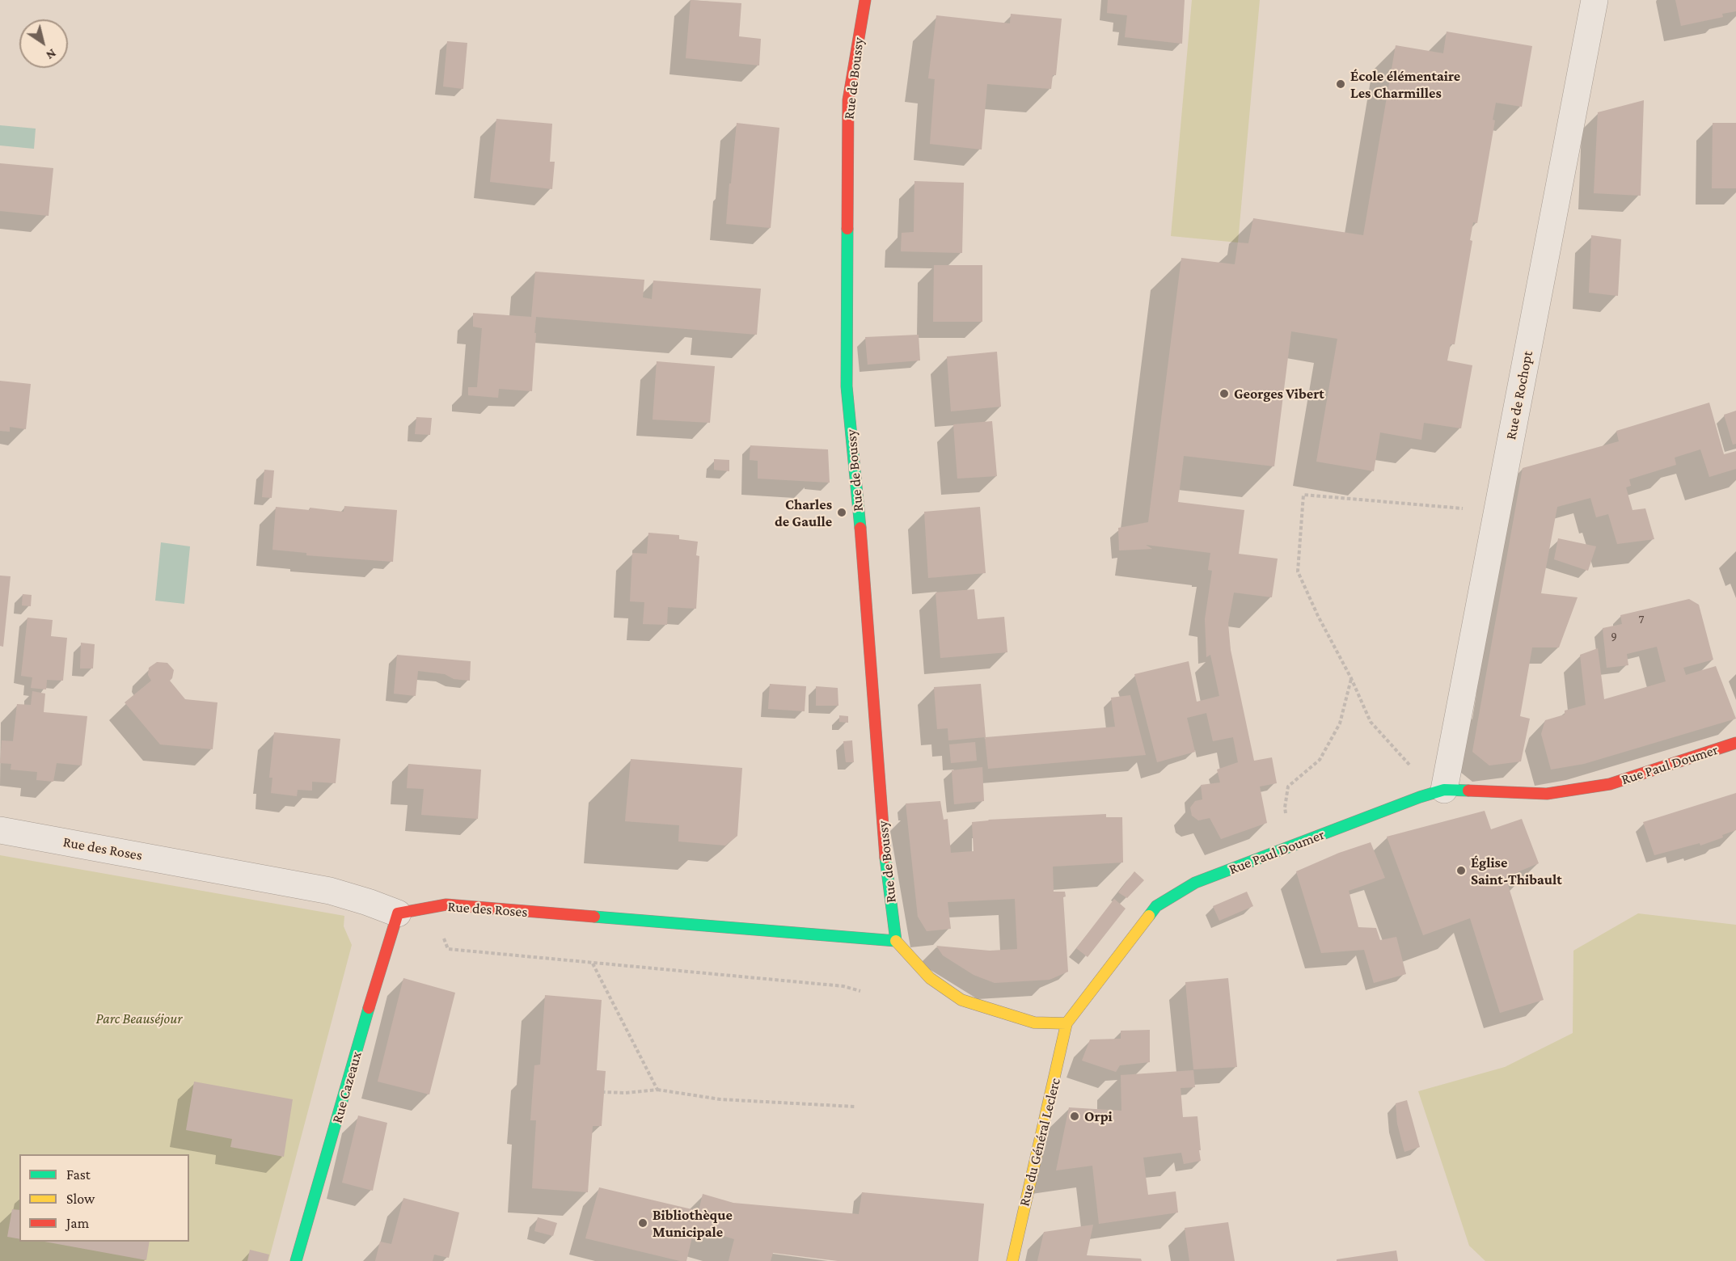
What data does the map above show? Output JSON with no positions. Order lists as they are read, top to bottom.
{
  "streets": {
    "street": [
      "Rue de Boussy",
      "Rue de Rochopt",
      "Rue Paul Doumer",
      "Rue des Roses",
      "Rue Cazeaux",
      "Rue du Général Leclerc"
    ]
  },
  "crossings": [
    ["Rue de Boussy", "Rue des Roses"],
    ["Rue de Rochopt", "Rue Paul Doumer"],
    ["Rue Paul Doumer", "Rue du Général Leclerc"],
    ["Rue des Roses", "Rue Cazeaux"]
  ],
  "parks": ["Parc Beauséjour"],
  "places": [
    "École élémentaire Les Charmilles",
    "Georges Vibert",
    "Charles de Gaulle",
    "Église Saint-Thibault",
    "Orpi",
    "Bibliothèque Municipale"
  ],
  "house_numbers": ["7", "9"],
  "legend": ["Fast", "Slow", "Jam"],
  "north": "bottom right"
}
